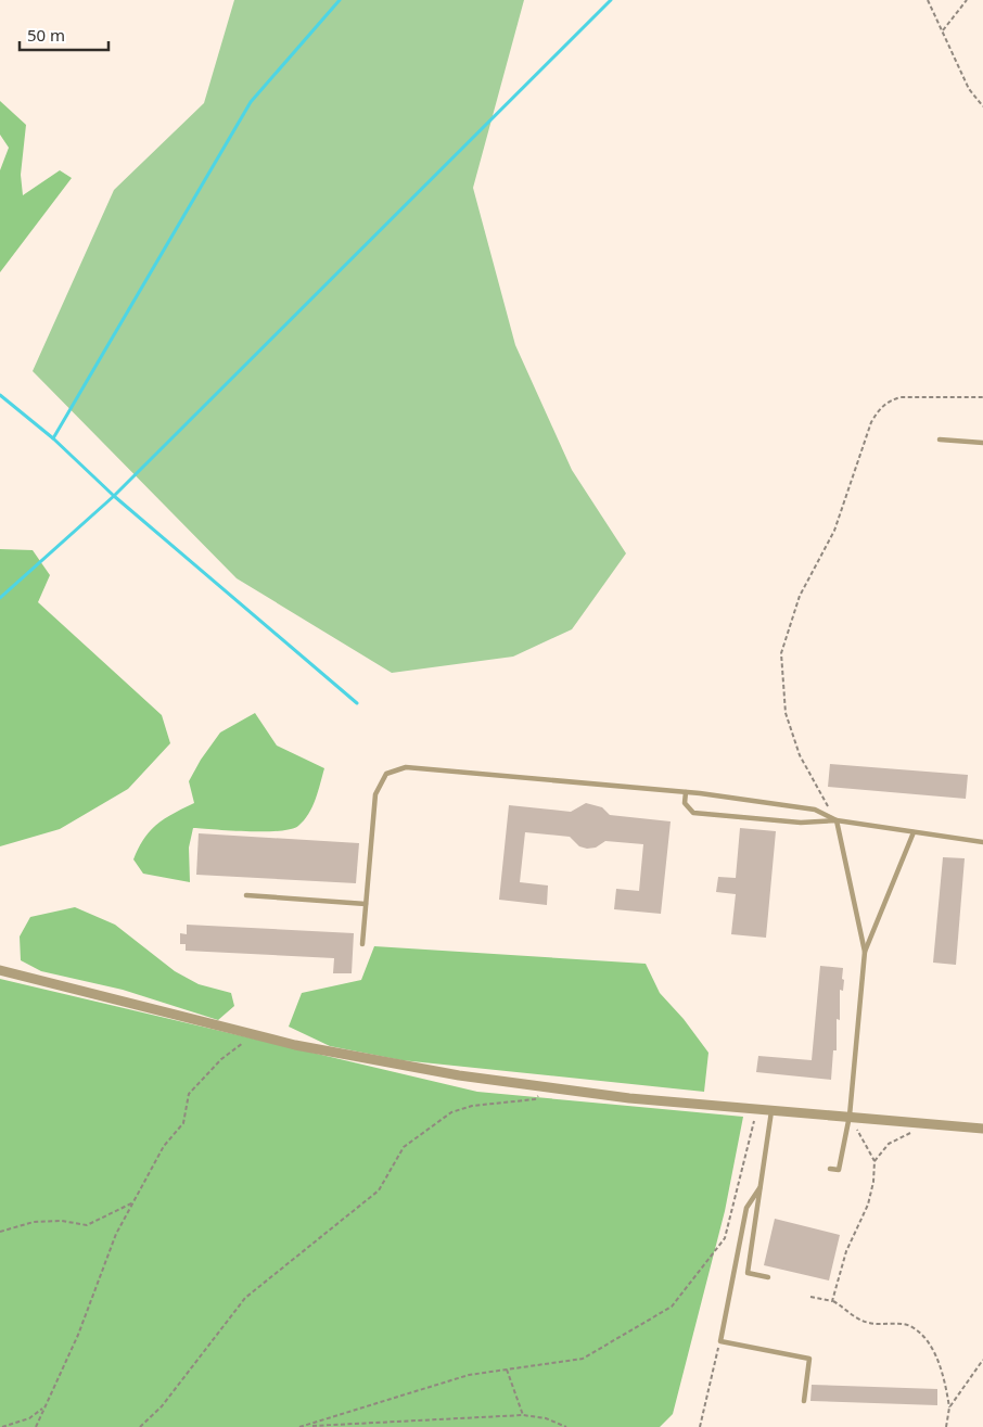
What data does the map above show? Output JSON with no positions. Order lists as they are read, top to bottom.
{
  "scale_bar": "50 m"
}
